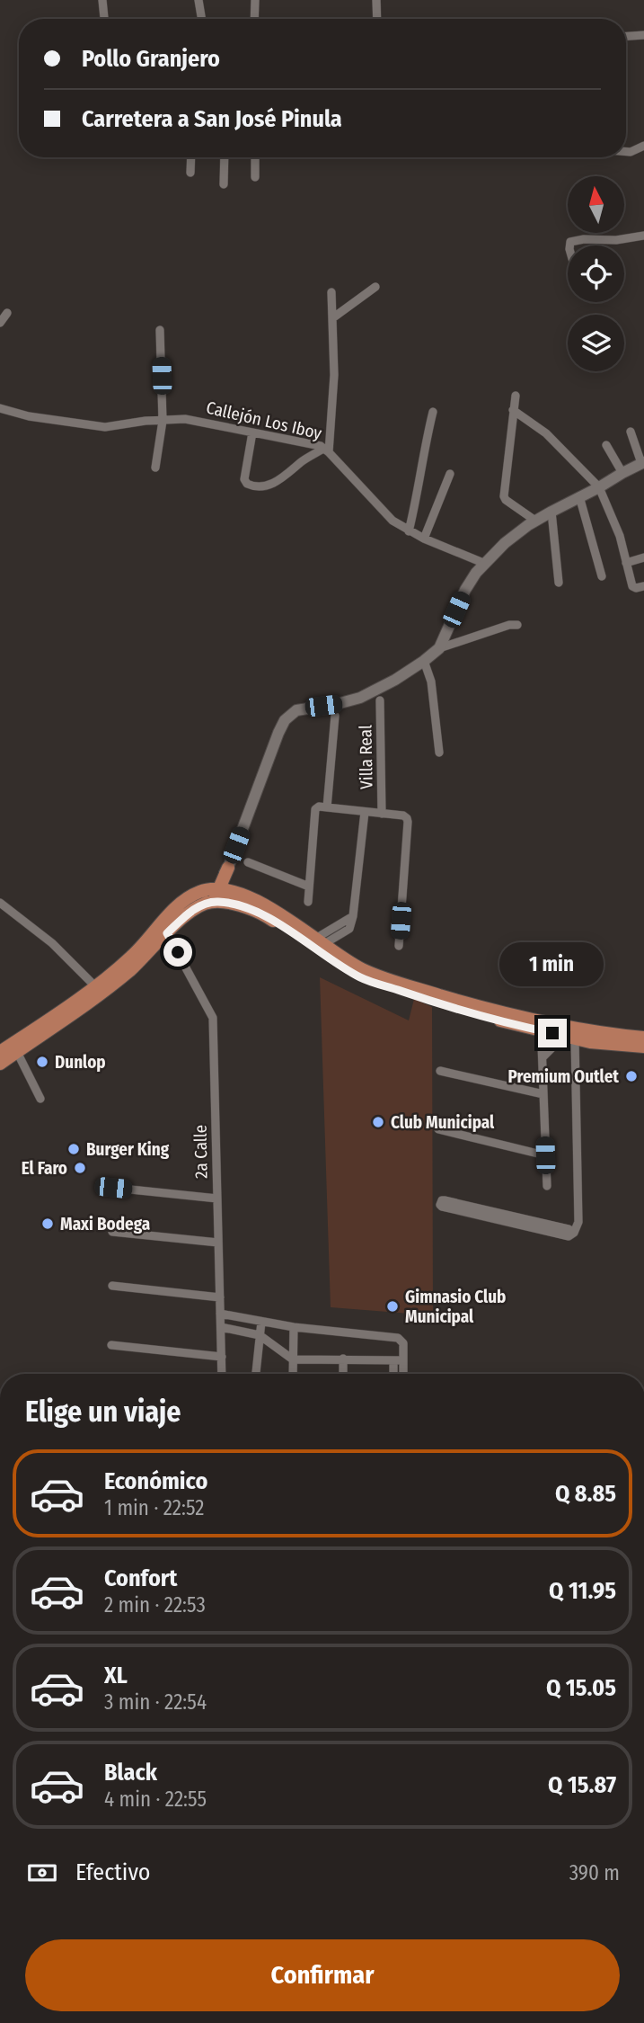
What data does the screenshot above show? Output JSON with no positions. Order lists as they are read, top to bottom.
{
  "streets": {
    "street": ["Callejón Los Iboy", "Villa Real", "2a Calle"]
  },
  "places": [
    "Dunlop",
    "Premium Outlet",
    "Club Municipal",
    "Burger King",
    "El Faro",
    "Maxi Bodega",
    "Gimnasio Club Municipal"
  ],
  "north": "top",
  "page": {
    "banner": ["Pollo Granjero", "Carretera a San José Pinula"],
    "bubble": "1 min",
    "heading": "Elige un viaje",
    "list": [
      {
        "name": "Económico",
        "note": "1 min · 22:52",
        "value": "Q 8.85"
      },
      {
        "name": "Confort",
        "note": "2 min · 22:53",
        "value": "Q 11.95"
      },
      {
        "name": "XL",
        "note": "3 min · 22:54",
        "value": "Q 15.05"
      },
      {
        "name": "Black",
        "note": "4 min · 22:55",
        "value": "Q 15.87"
      }
    ],
    "pay": ["Efectivo", "390 m"],
    "buttons": "Confirmar"
  }
}
